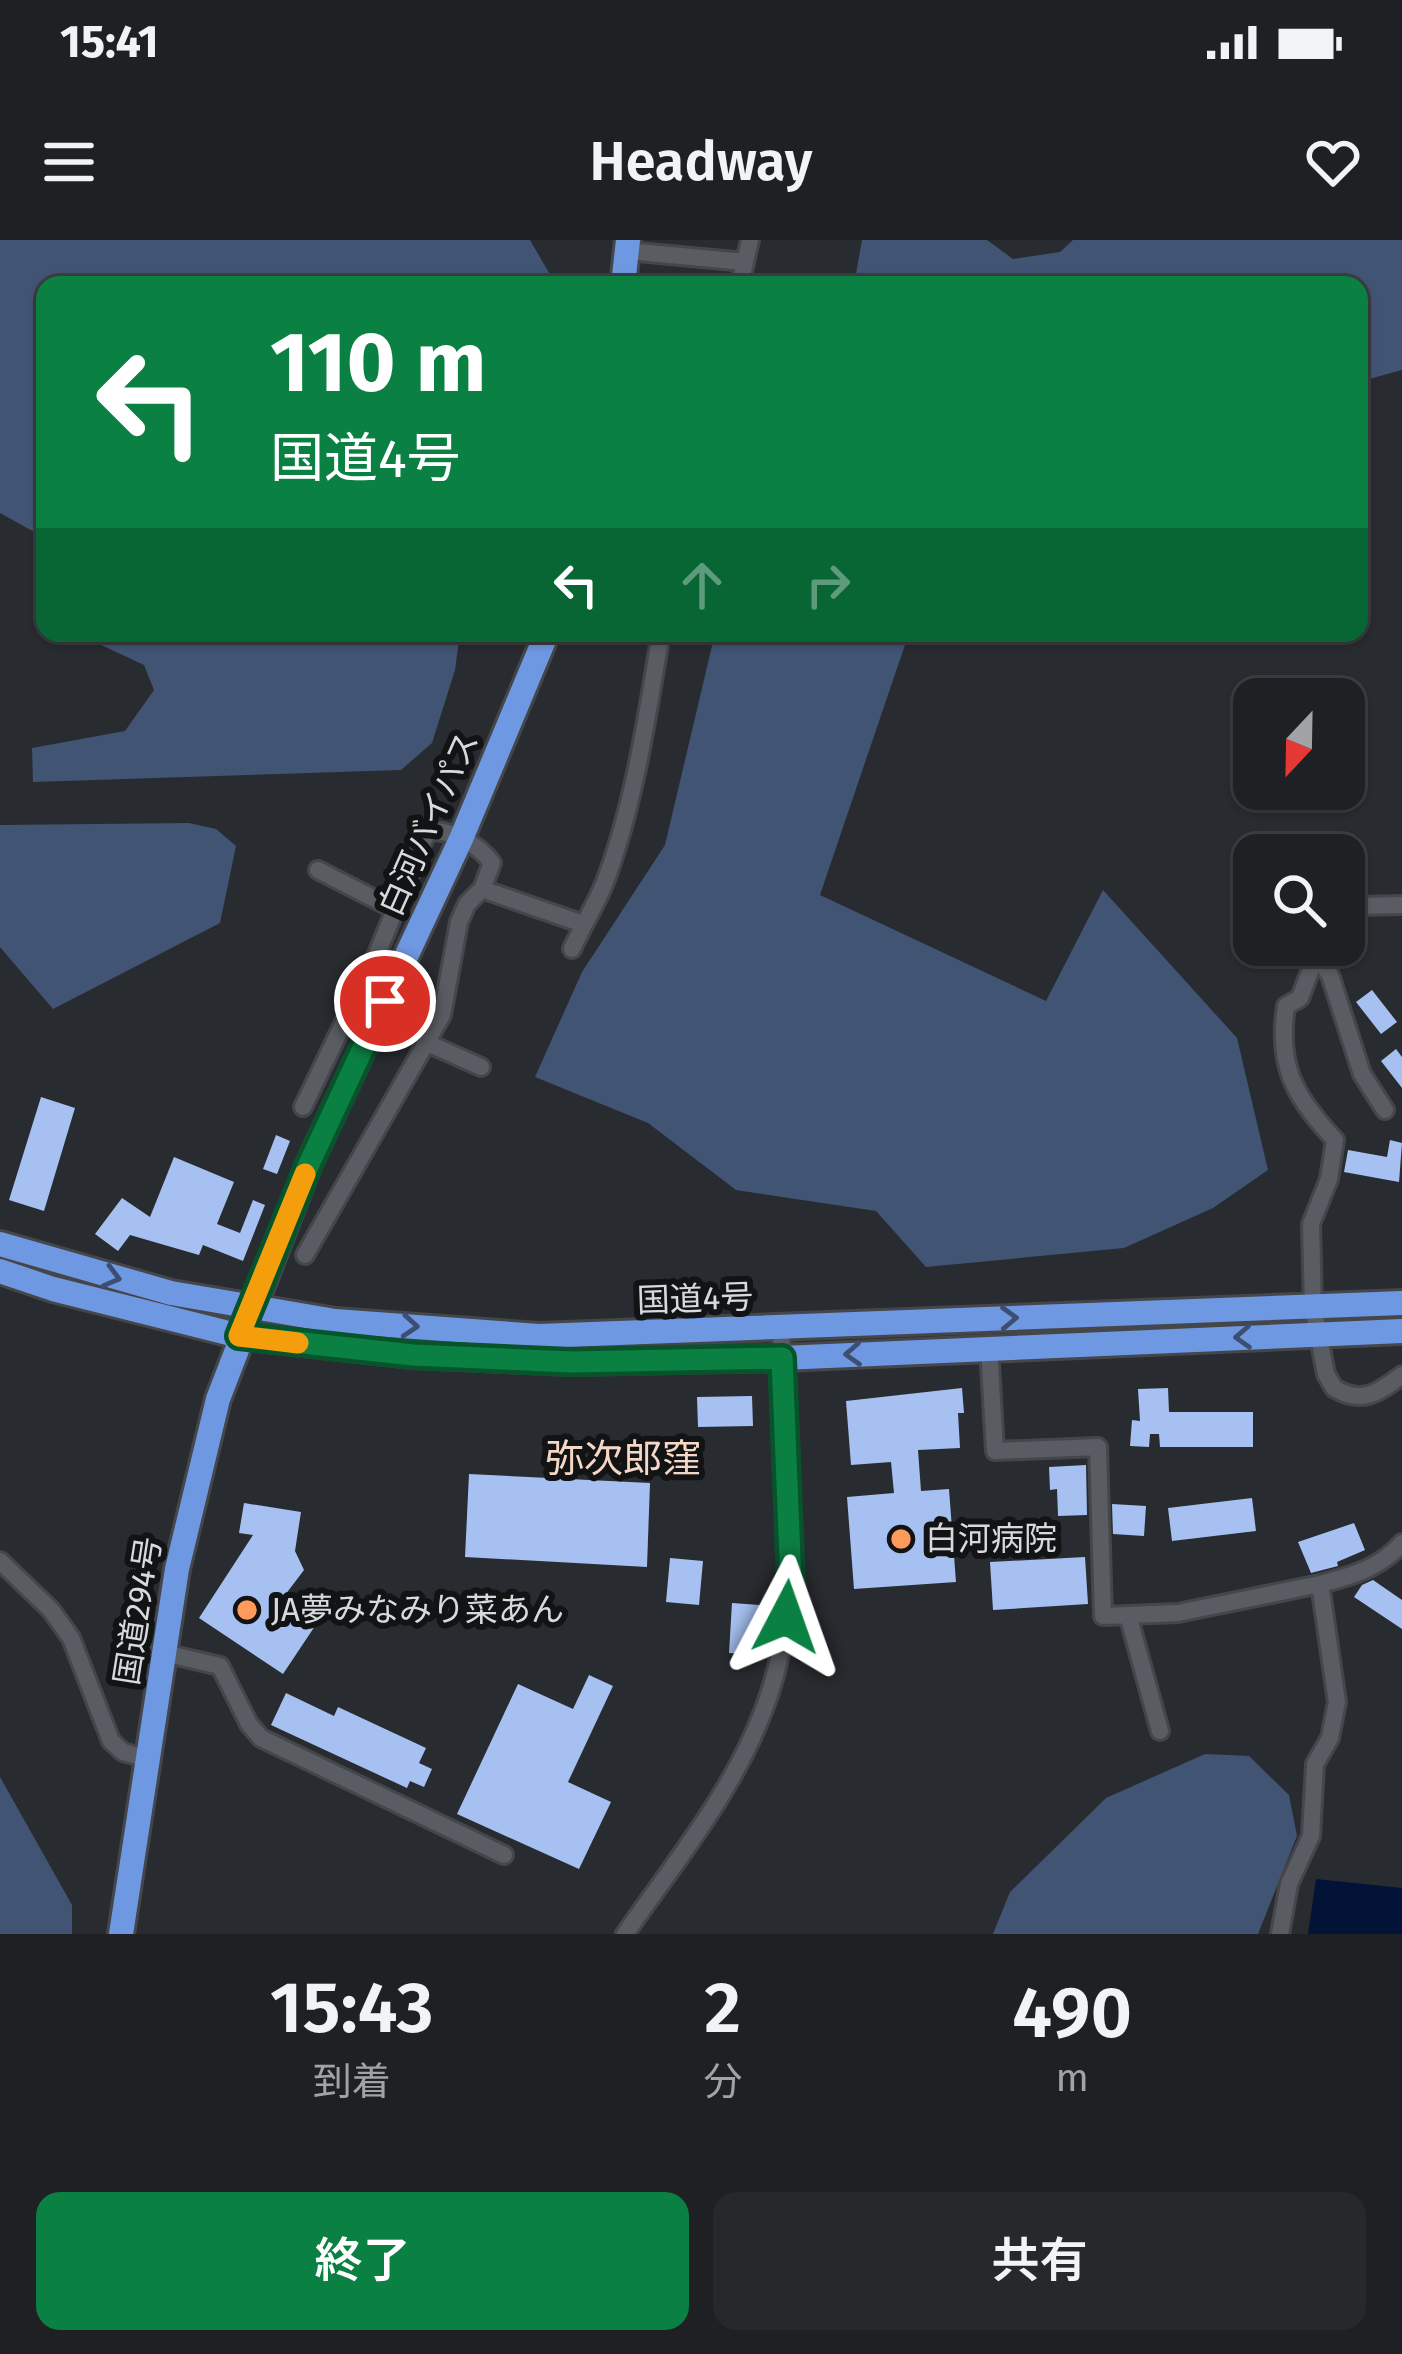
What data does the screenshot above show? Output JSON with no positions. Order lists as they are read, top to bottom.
{
  "streets": {
    "highway": ["白河バイパス", "国道4号", "国道294号"]
  },
  "crossings": [
    ["白河バイパス", "国道4号"],
    ["白河バイパス", "国道294号"],
    ["国道4号", "国道294号"]
  ],
  "districts": ["弥次郎窪"],
  "places": ["白河病院", "JA夢みなみり菜あん"],
  "north": "bottom",
  "page": {
    "status": "15:41",
    "header": "Headway",
    "turn": ["110 m", "国道4号"],
    "eta": [
      "15:43",
      "到着",
      "2",
      "分",
      "490",
      "m"
    ],
    "buttons": ["終了", "共有"]
  }
}
